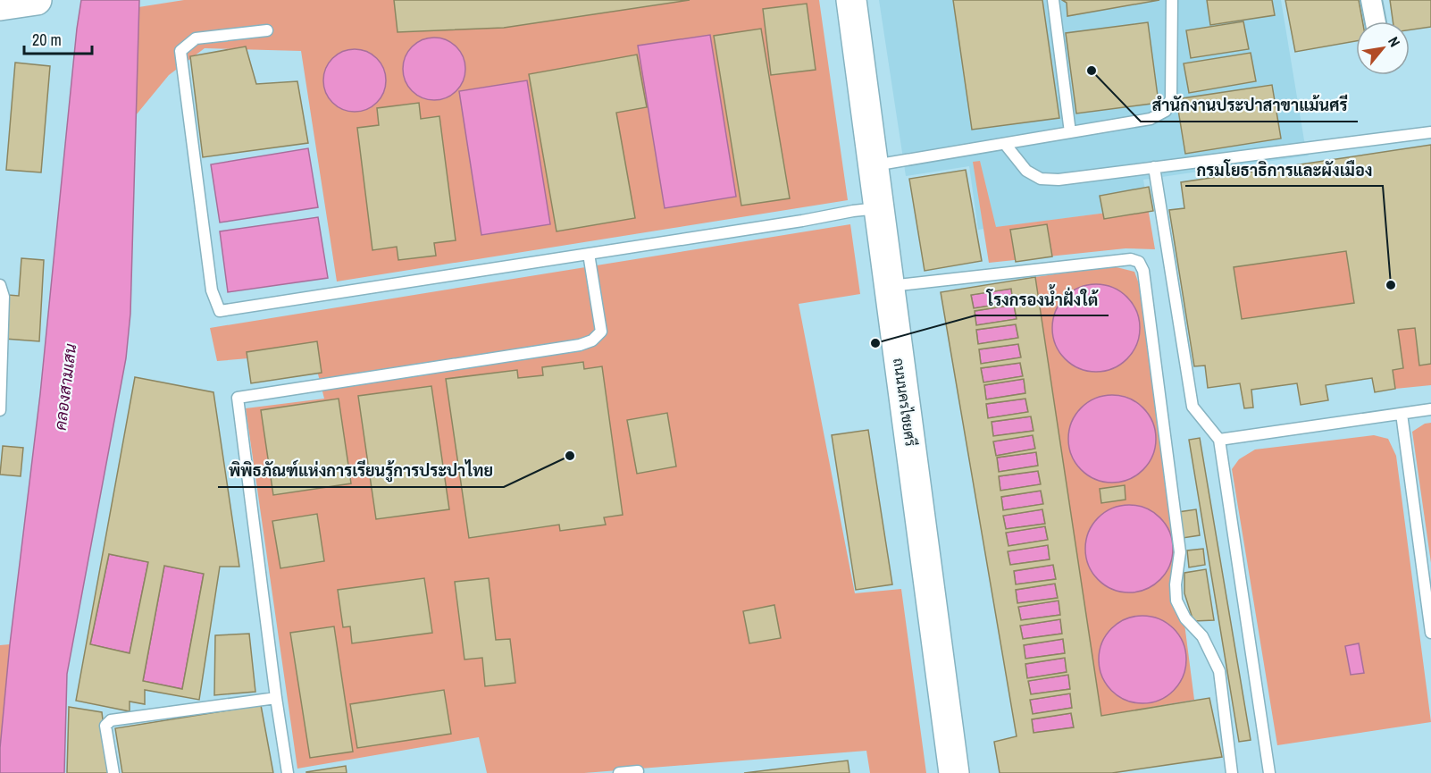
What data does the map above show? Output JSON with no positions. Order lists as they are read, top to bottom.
{
  "streets": {
    "main road": ["ถนนนครไชยศรี"]
  },
  "water": ["คลองสามเสน"],
  "places": [
    "สำนักงานประปาสาขาแม้นศรี",
    "กรมโยธาธิการและผังเมือง",
    "โรงกรองน้ำฝั่งใต้",
    "พิพิธภัณฑ์แห่งการเรียนรู้การประปาไทย"
  ],
  "scale_bar": "20 m",
  "north": "top right"
}
